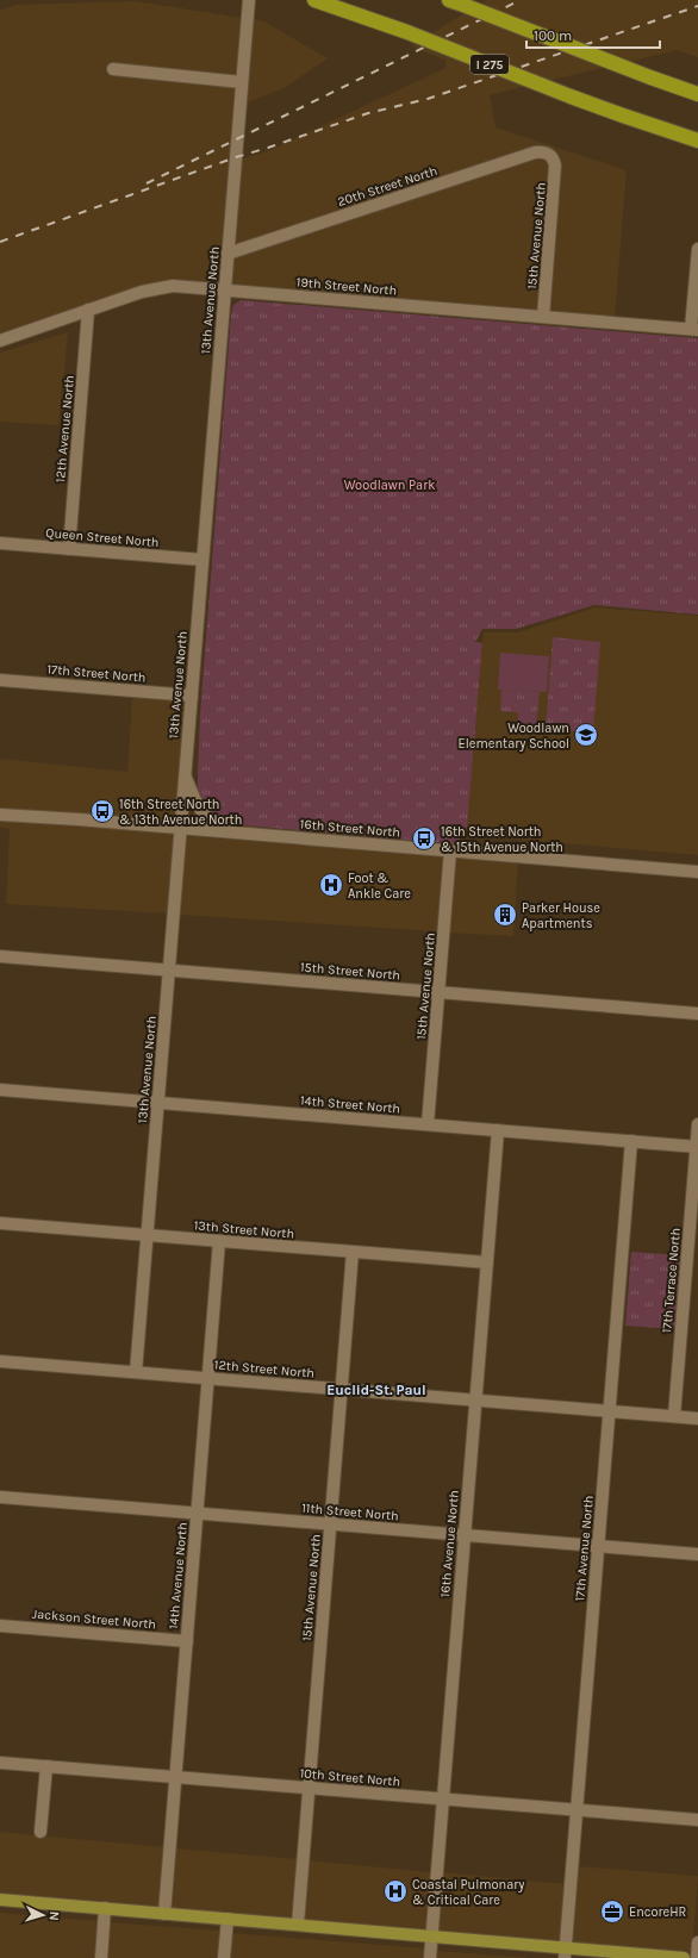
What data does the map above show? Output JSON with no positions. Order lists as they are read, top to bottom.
{
  "streets": {
    "highway": ["I 275"],
    "street": [
      "20th Street North",
      "15th Avenue North",
      "19th Street North",
      "13th Avenue North",
      "12th Avenue North",
      "Queen Street North",
      "17th Street North",
      "16th Street North",
      "15th Street North",
      "14th Street North",
      "13th Street North",
      "17th Terrace North",
      "12th Street North",
      "11th Street North",
      "16th Avenue North",
      "17th Avenue North",
      "14th Avenue North",
      "Jackson Street North",
      "10th Street North"
    ]
  },
  "crossings": [
    ["20th Street North", "15th Avenue North"],
    ["20th Street North", "13th Avenue North"],
    ["15th Avenue North", "19th Street North"],
    ["15th Avenue North", "16th Street North"],
    ["15th Avenue North", "15th Street North"],
    ["15th Avenue North", "14th Street North"],
    ["15th Avenue North", "13th Street North"],
    ["15th Avenue North", "12th Street North"],
    ["15th Avenue North", "11th Street North"],
    ["15th Avenue North", "10th Street North"],
    ["19th Street North", "13th Avenue North"],
    ["19th Street North", "12th Avenue North"],
    ["13th Avenue North", "Queen Street North"],
    ["13th Avenue North", "17th Street North"],
    ["13th Avenue North", "16th Street North"],
    ["13th Avenue North", "15th Street North"],
    ["13th Avenue North", "14th Street North"],
    ["13th Avenue North", "13th Street North"],
    ["13th Avenue North", "12th Street North"],
    ["12th Avenue North", "Queen Street North"],
    ["14th Street North", "17th Terrace North"],
    ["14th Street North", "16th Avenue North"],
    ["14th Street North", "17th Avenue North"],
    ["13th Street North", "16th Avenue North"],
    ["13th Street North", "14th Avenue North"],
    ["17th Terrace North", "12th Street North"],
    ["12th Street North", "16th Avenue North"],
    ["12th Street North", "17th Avenue North"],
    ["12th Street North", "14th Avenue North"],
    ["11th Street North", "16th Avenue North"],
    ["11th Street North", "17th Avenue North"],
    ["11th Street North", "14th Avenue North"],
    ["16th Avenue North", "10th Street North"],
    ["17th Avenue North", "10th Street North"],
    ["14th Avenue North", "Jackson Street North"],
    ["14th Avenue North", "10th Street North"]
  ],
  "districts": ["Euclid-St. Paul"],
  "parks": ["Woodlawn Park"],
  "places": {
    "school or university": ["Woodlawn Elementary School"],
    "bus stop": ["16th Street North & 13th Avenue North", "16th Street North & 15th Avenue North"],
    "hospital": ["Foot & Ankle Care", "Coastal Pulmonary & Critical Care"],
    "building": ["Parker House Apartments"],
    "office": ["EncoreHR"]
  },
  "scale_bar": "100 m",
  "north": "right"
}
